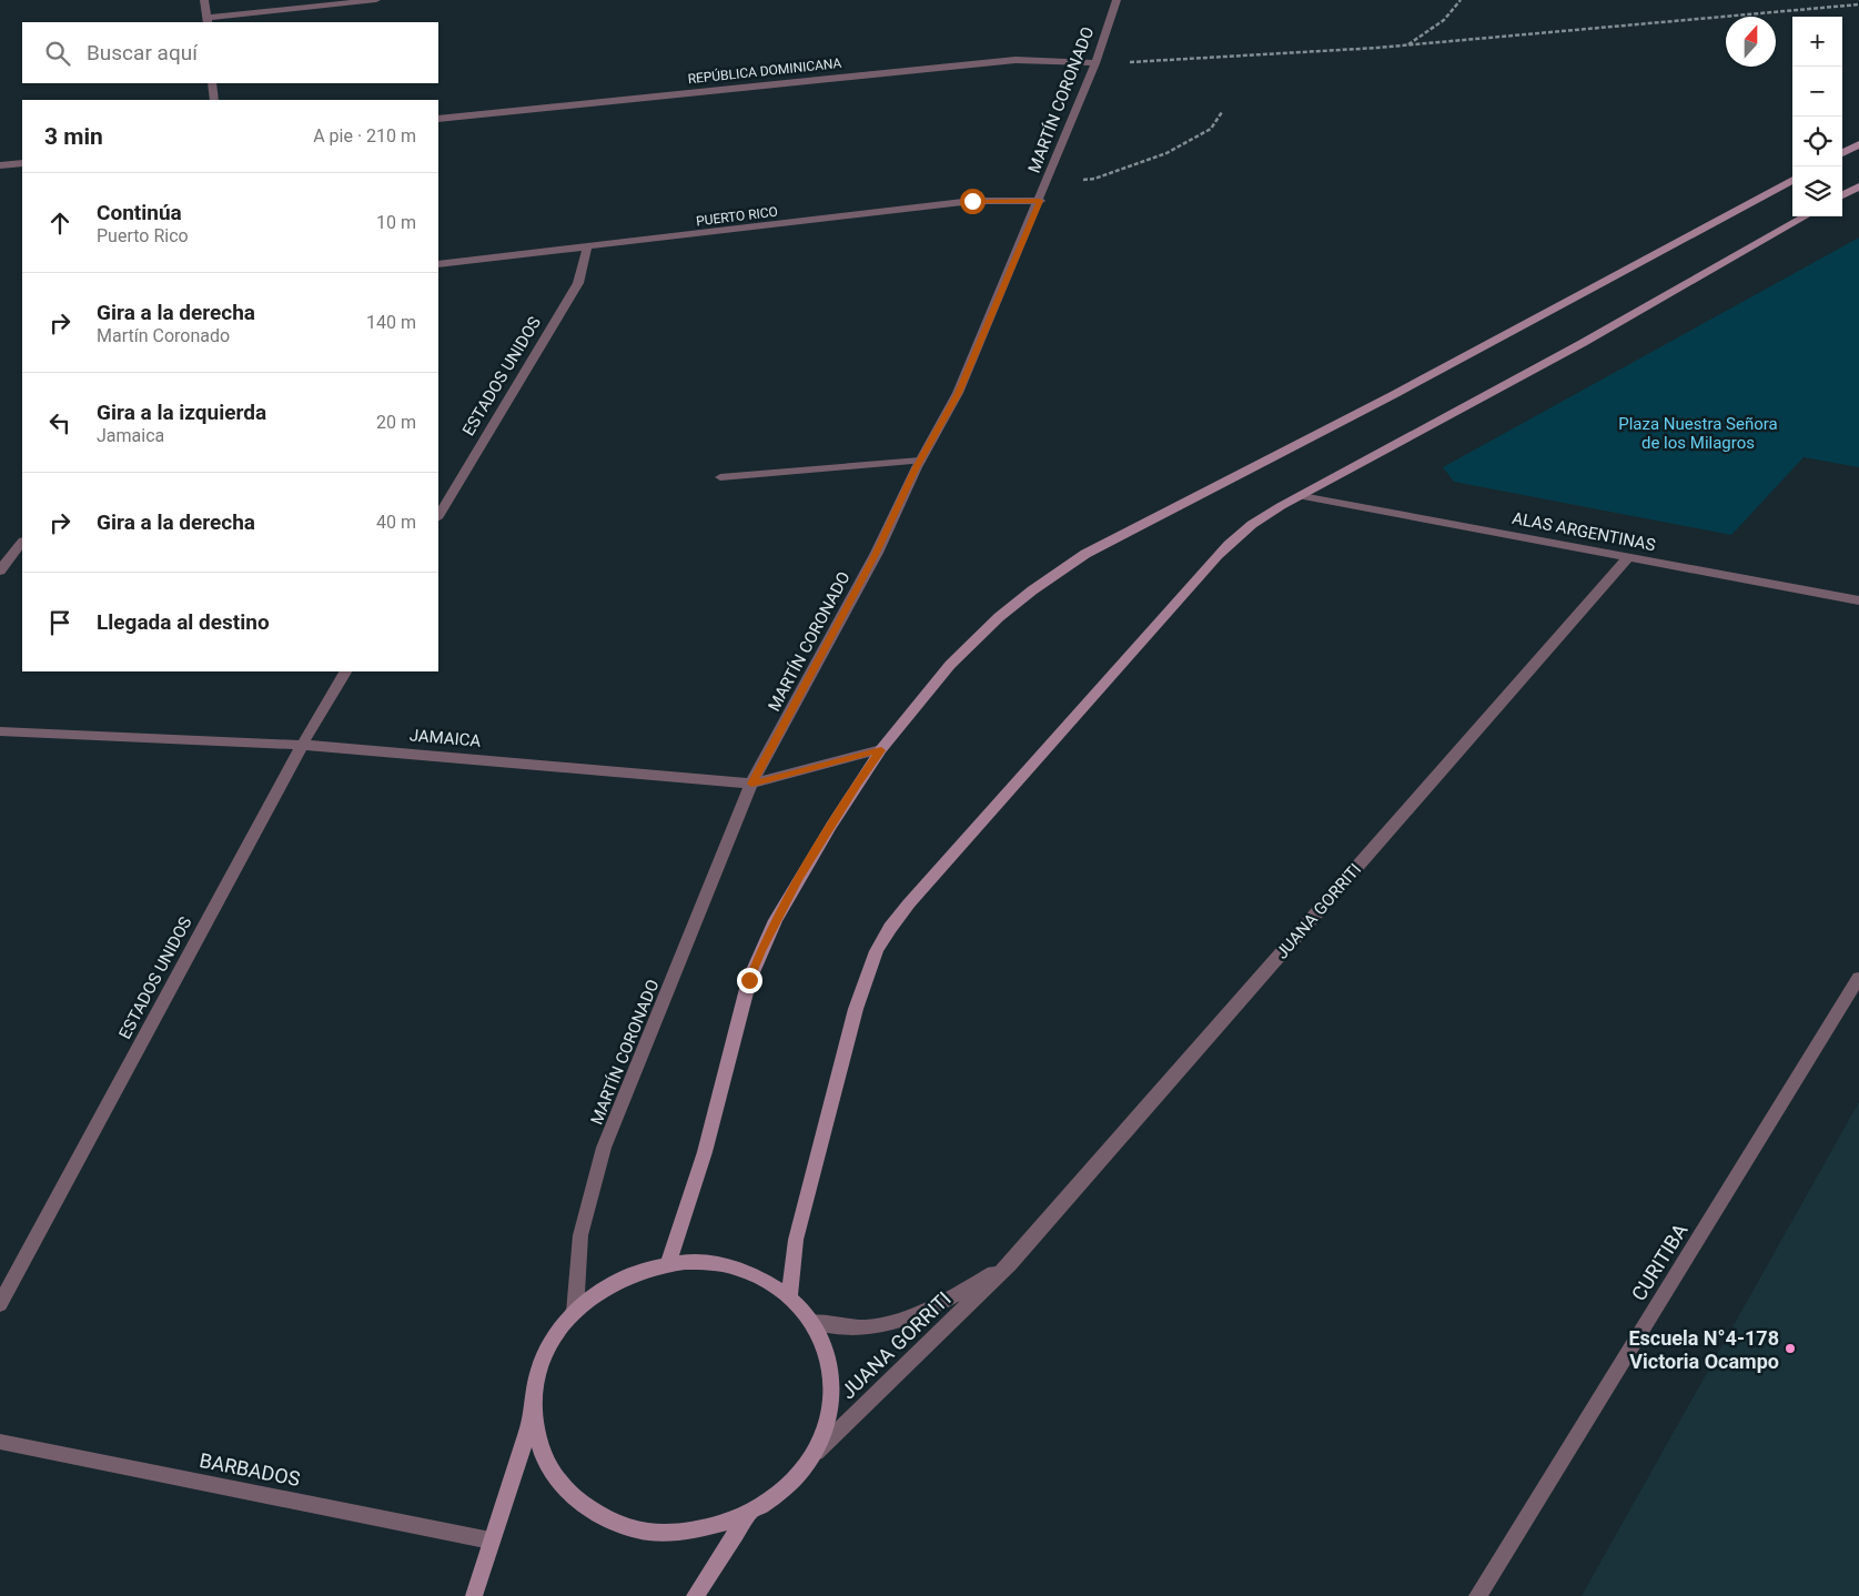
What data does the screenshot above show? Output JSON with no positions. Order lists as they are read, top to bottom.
{
  "streets": {
    "street": [
      "REPÚBLICA DOMINICANA",
      "MARTÍN CORONADO",
      "PUERTO RICO",
      "ESTADOS UNIDOS",
      "ALAS ARGENTINAS",
      "JAMAICA",
      "JUANA GORRITI",
      "CURITIBA",
      "BARBADOS"
    ]
  },
  "crossings": [
    ["REPÚBLICA DOMINICANA", "MARTÍN CORONADO"],
    ["MARTÍN CORONADO", "PUERTO RICO"],
    ["MARTÍN CORONADO", "JAMAICA"],
    ["PUERTO RICO", "ESTADOS UNIDOS"],
    ["ESTADOS UNIDOS", "JAMAICA"],
    ["ALAS ARGENTINAS", "JUANA GORRITI"]
  ],
  "parks": ["Plaza Nuestra Señora de los Milagros"],
  "places": ["Escuela N°4-178 Victoria Ocampo"],
  "north": "top",
  "page": {
    "map_buttons": ["+", "−"],
    "search": "Buscar aquí",
    "heading": ["3 min", "A pie · 210 m"],
    "list": [
      ["Continúa", "Puerto Rico", "10 m"],
      ["Gira a la derecha", "Martín Coronado", "140 m"],
      ["Gira a la izquierda", "Jamaica", "20 m"],
      ["Gira a la derecha", "40 m"],
      "Llegada al destino"
    ]
  }
}
